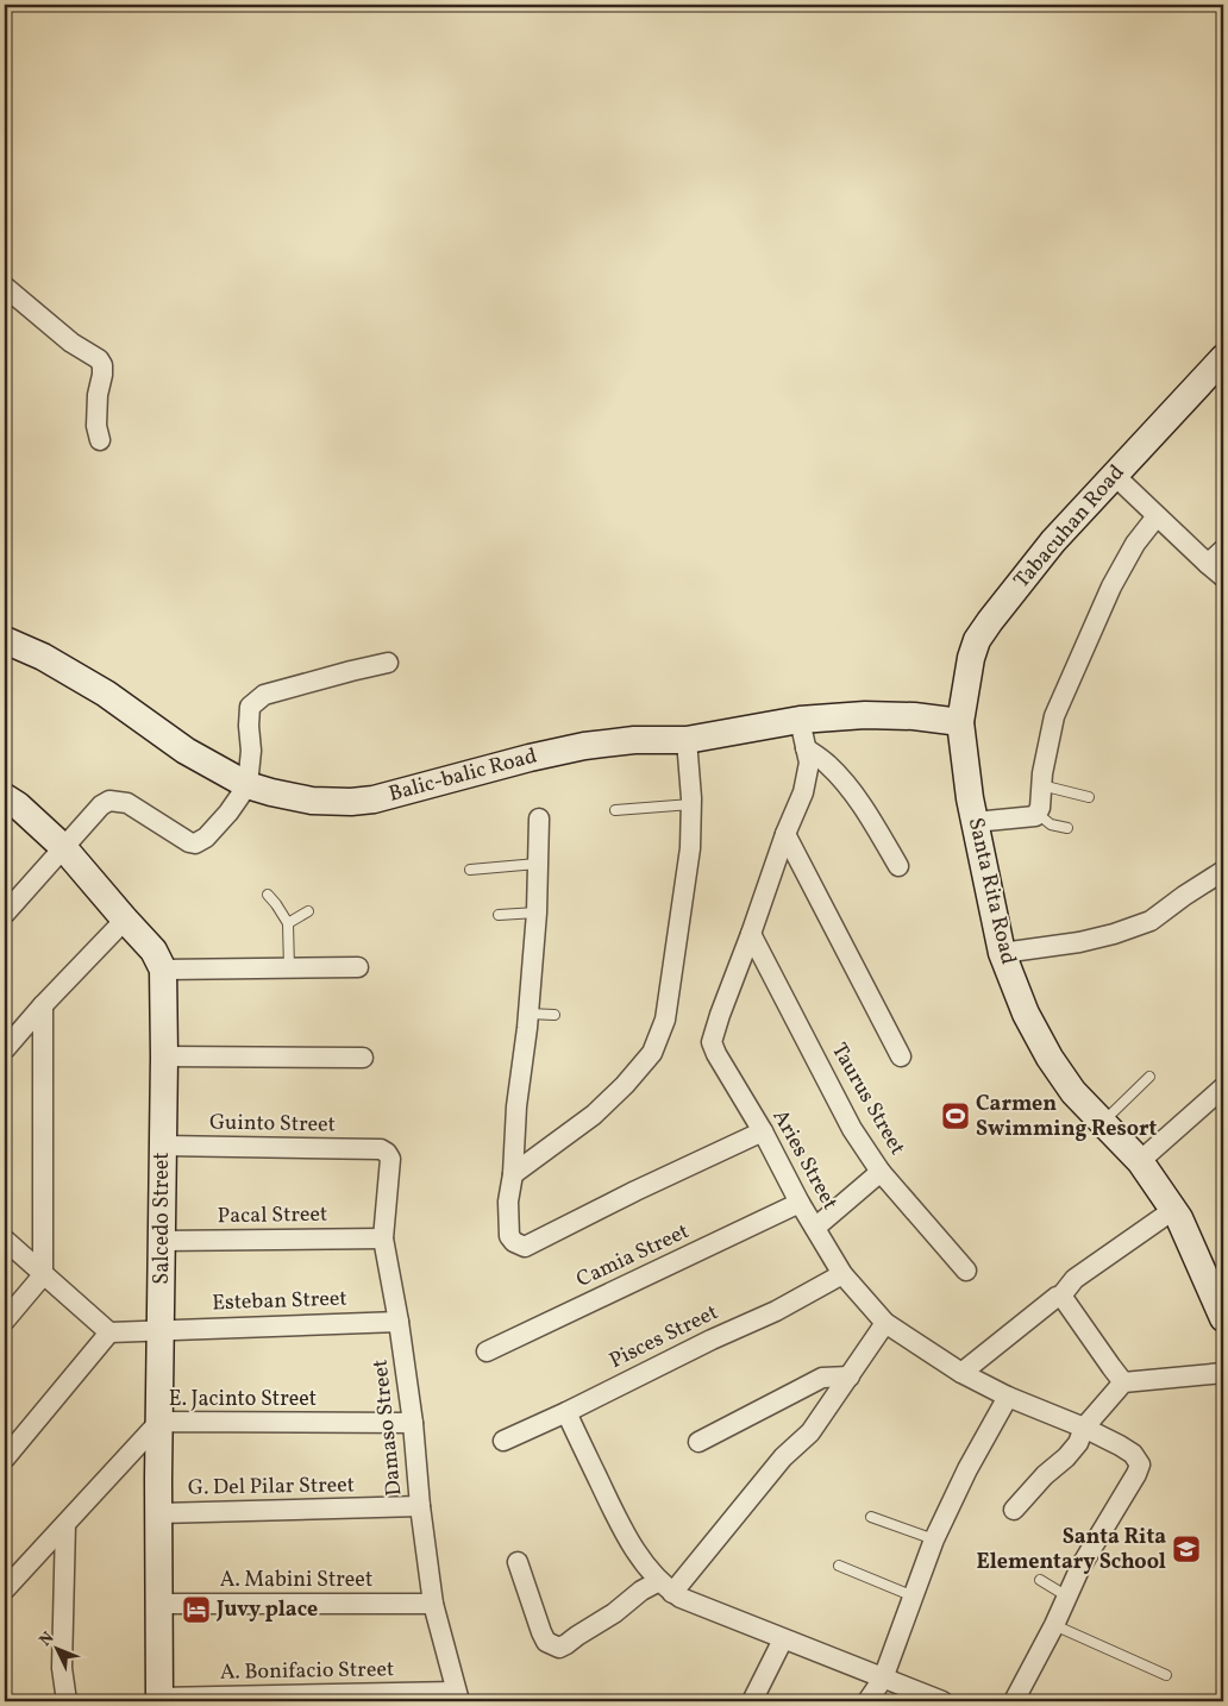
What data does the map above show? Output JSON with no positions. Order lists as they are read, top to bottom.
{
  "streets": {
    "main road": [
      "Tabacuhan Road",
      "Balic-balic Road",
      "Santa Rita Road",
      "Salcedo Street"
    ],
    "street": [
      "Taurus Street",
      "Guinto Street",
      "Aries Street",
      "Pacal Street",
      "Camia Street",
      "Esteban Street",
      "Pisces Street",
      "E. Jacinto Street",
      "Damaso Street",
      "G. Del Pilar Street",
      "A. Mabini Street",
      "A. Bonifacio Street"
    ]
  },
  "crossings": [
    ["Tabacuhan Road", "Balic-balic Road"],
    ["Tabacuhan Road", "Santa Rita Road"],
    ["Balic-balic Road", "Santa Rita Road"],
    ["Balic-balic Road", "Aries Street"],
    ["Taurus Street", "Aries Street"],
    ["Guinto Street", "Salcedo Street"],
    ["Guinto Street", "Damaso Street"],
    ["Aries Street", "Camia Street"],
    ["Aries Street", "Pisces Street"],
    ["Pacal Street", "Salcedo Street"],
    ["Pacal Street", "Damaso Street"],
    ["Salcedo Street", "Esteban Street"],
    ["Salcedo Street", "E. Jacinto Street"],
    ["Salcedo Street", "G. Del Pilar Street"],
    ["Salcedo Street", "A. Mabini Street"],
    ["Salcedo Street", "A. Bonifacio Street"],
    ["Esteban Street", "Damaso Street"],
    ["E. Jacinto Street", "Damaso Street"],
    ["Damaso Street", "G. Del Pilar Street"],
    ["Damaso Street", "A. Mabini Street"],
    ["Damaso Street", "A. Bonifacio Street"]
  ],
  "places": {
    "sports": ["Carmen Swimming Resort"],
    "school or university": ["Santa Rita Elementary School"],
    "hotel": ["Juvy place"]
  },
  "north": "top left"
}
